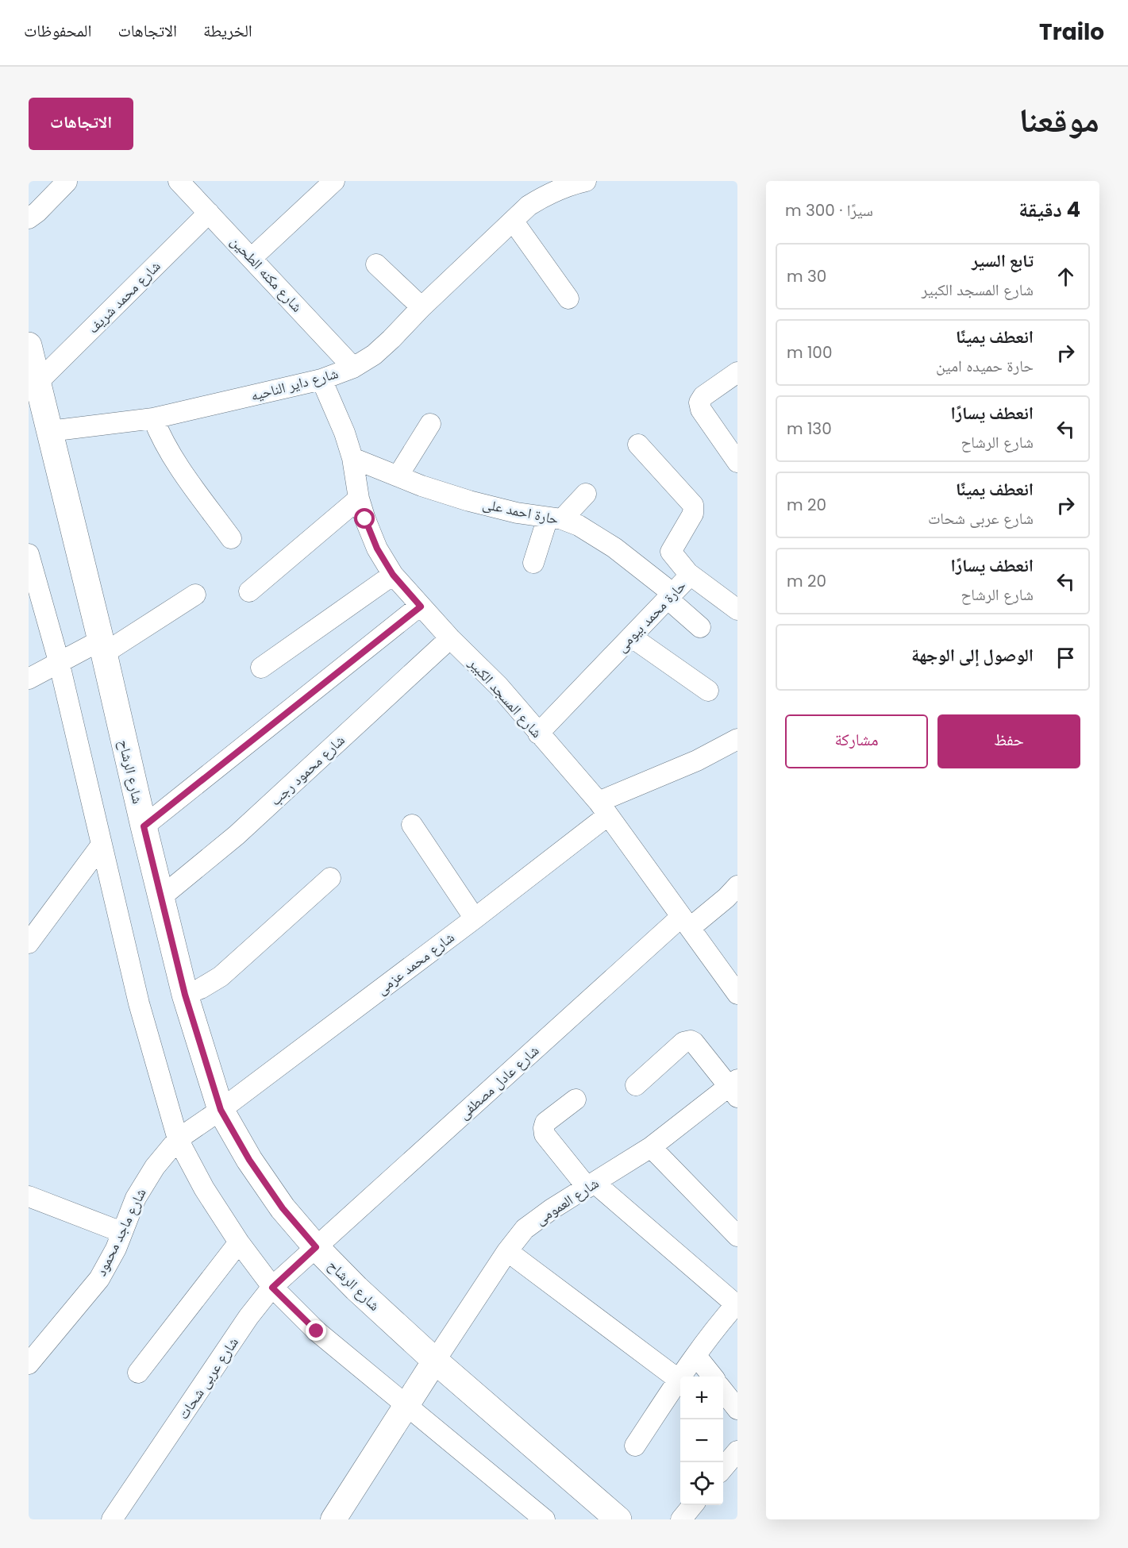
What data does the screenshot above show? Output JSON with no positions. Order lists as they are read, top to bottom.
{
  "streets": {
    "main road": ["شارع الرشاح"],
    "street": [
      "شارع مكنه الطحين",
      "شارع محمد شريف",
      "شارع داير الناحيه",
      "حارة احمد على",
      "حارة محمد بيومى",
      "شارع المسجد الكبير",
      "شارع محمود رجب",
      "شارع محمد عزمى",
      "شارع عادل مصطفى",
      "شارع العمومى",
      "شارع ماجد محمود",
      "شارع عربى شحات"
    ]
  },
  "crossings": [
    ["شارع مكنه الطحين", "شارع محمد شريف"],
    ["شارع مكنه الطحين", "شارع داير الناحيه"],
    ["شارع محمد شريف", "شارع الرشاح"],
    ["شارع داير الناحيه", "شارع المسجد الكبير"],
    ["شارع داير الناحيه", "شارع الرشاح"],
    ["حارة احمد على", "حارة محمد بيومى"],
    ["حارة احمد على", "شارع المسجد الكبير"],
    ["حارة محمد بيومى", "شارع المسجد الكبير"],
    ["شارع المسجد الكبير", "شارع محمود رجب"],
    ["شارع المسجد الكبير", "شارع محمد عزمى"],
    ["شارع المسجد الكبير", "شارع عادل مصطفى"],
    ["شارع محمود رجب", "شارع الرشاح"],
    ["شارع الرشاح", "شارع محمد عزمى"],
    ["شارع الرشاح", "شارع عادل مصطفى"],
    ["شارع الرشاح", "شارع العمومى"],
    ["شارع الرشاح", "شارع ماجد محمود"],
    ["شارع الرشاح", "شارع عربى شحات"],
    ["شارع محمد عزمى", "شارع ماجد محمود"],
    ["شارع عادل مصطفى", "شارع عربى شحات"]
  ],
  "page": {
    "header": "Trailo",
    "nav": ["الخريطة", "الاتجاهات", "المحفوظات"],
    "title": "موقعنا",
    "buttons": [
      "الاتجاهات",
      ["حفظ", "مشاركة"]
    ],
    "heading": ["4 دقيقة", "سيرًا · 300 m"],
    "list": [
      ["تابع السير", "شارع المسجد الكبير", "30 m"],
      ["انعطف يمينًا", "حارة حميده امين", "100 m"],
      ["انعطف يسارًا", "شارع الرشاح", "130 m"],
      ["انعطف يمينًا", "شارع عربى شحات", "20 m"],
      ["انعطف يسارًا", "شارع الرشاح", "20 m"],
      "الوصول إلى الوجهة"
    ],
    "map_buttons": ["+", "−"]
  }
}
